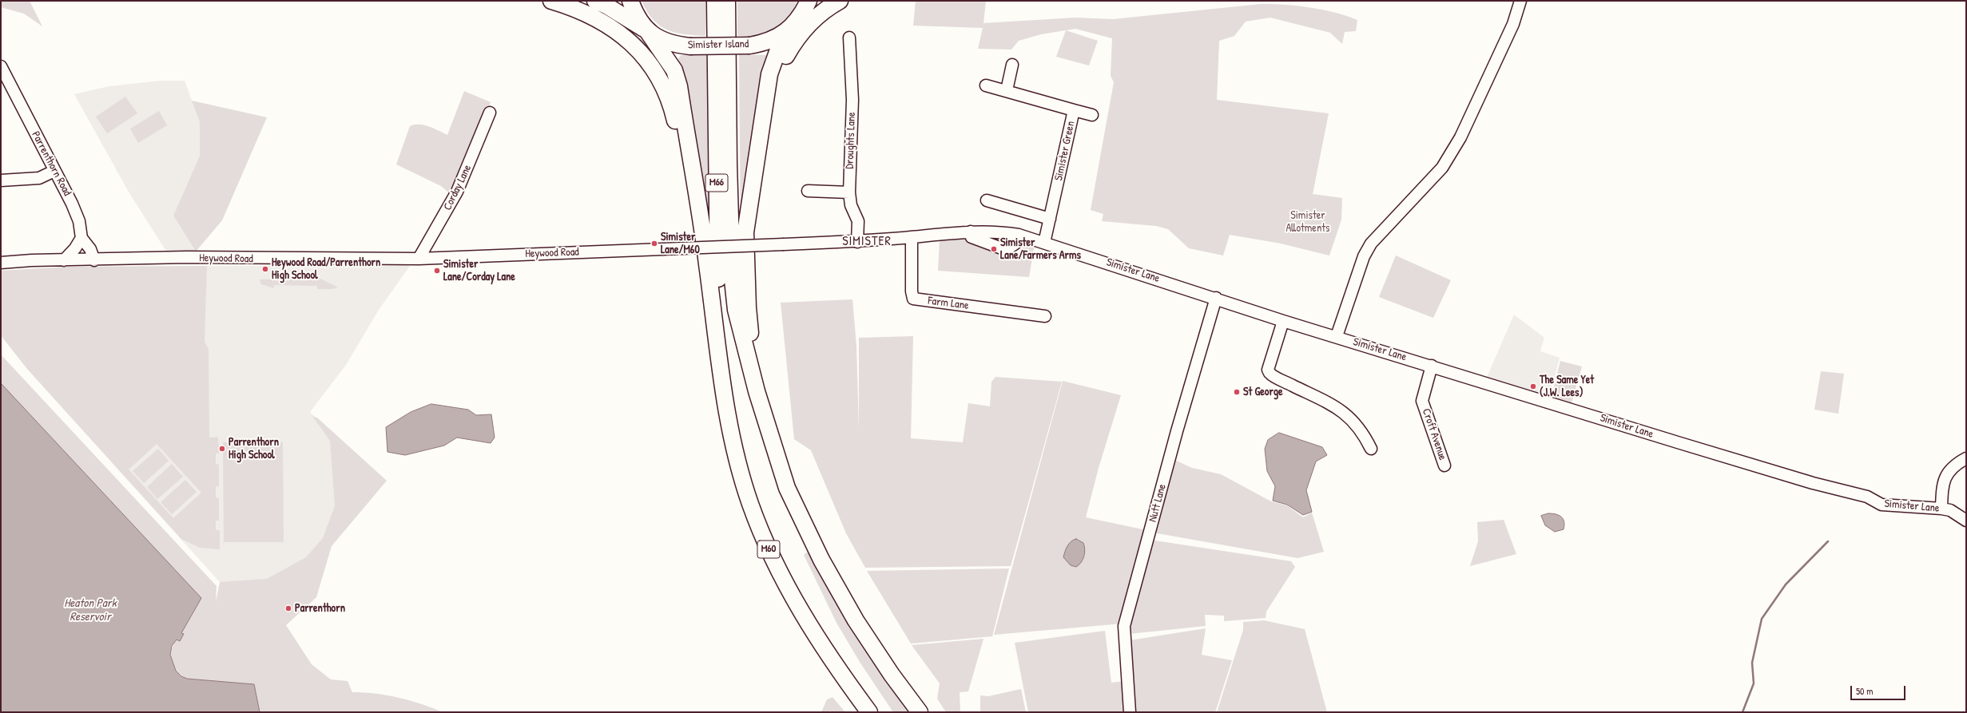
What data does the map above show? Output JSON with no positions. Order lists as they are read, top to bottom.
{
  "streets": {
    "highway": ["Simister Island", "M66", "M60"],
    "street": [
      "Droughts Lane",
      "Simister Green",
      "Parrenthorn Road",
      "Corday Lane",
      "Heywood Road",
      "Simister Lane",
      "Farm Lane",
      "Croft Avenue",
      "Nutt Lane"
    ]
  },
  "crossings": [
    ["Droughts Lane", "Simister Lane"],
    ["Simister Green", "Simister Lane"],
    ["M66", "M60"],
    ["Corday Lane", "Heywood Road"],
    ["Heywood Road", "Simister Lane"],
    ["Simister Lane", "Farm Lane"],
    ["Simister Lane", "Croft Avenue"],
    ["Simister Lane", "Nutt Lane"]
  ],
  "districts": ["SIMISTER"],
  "water": ["Heaton Park Reservoir"],
  "parks": ["Simister Allotments"],
  "places": [
    "Simister Lane/M60",
    "Simister Lane/Farmers Arms",
    "Heywood Road/Parrenthorn High School",
    "Simister Lane/Corday Lane",
    "The Same Yet (J.W. Lees)",
    "St George",
    "Parrenthorn High School",
    "Parrenthorn"
  ],
  "scale_bar": "50 m"
}
